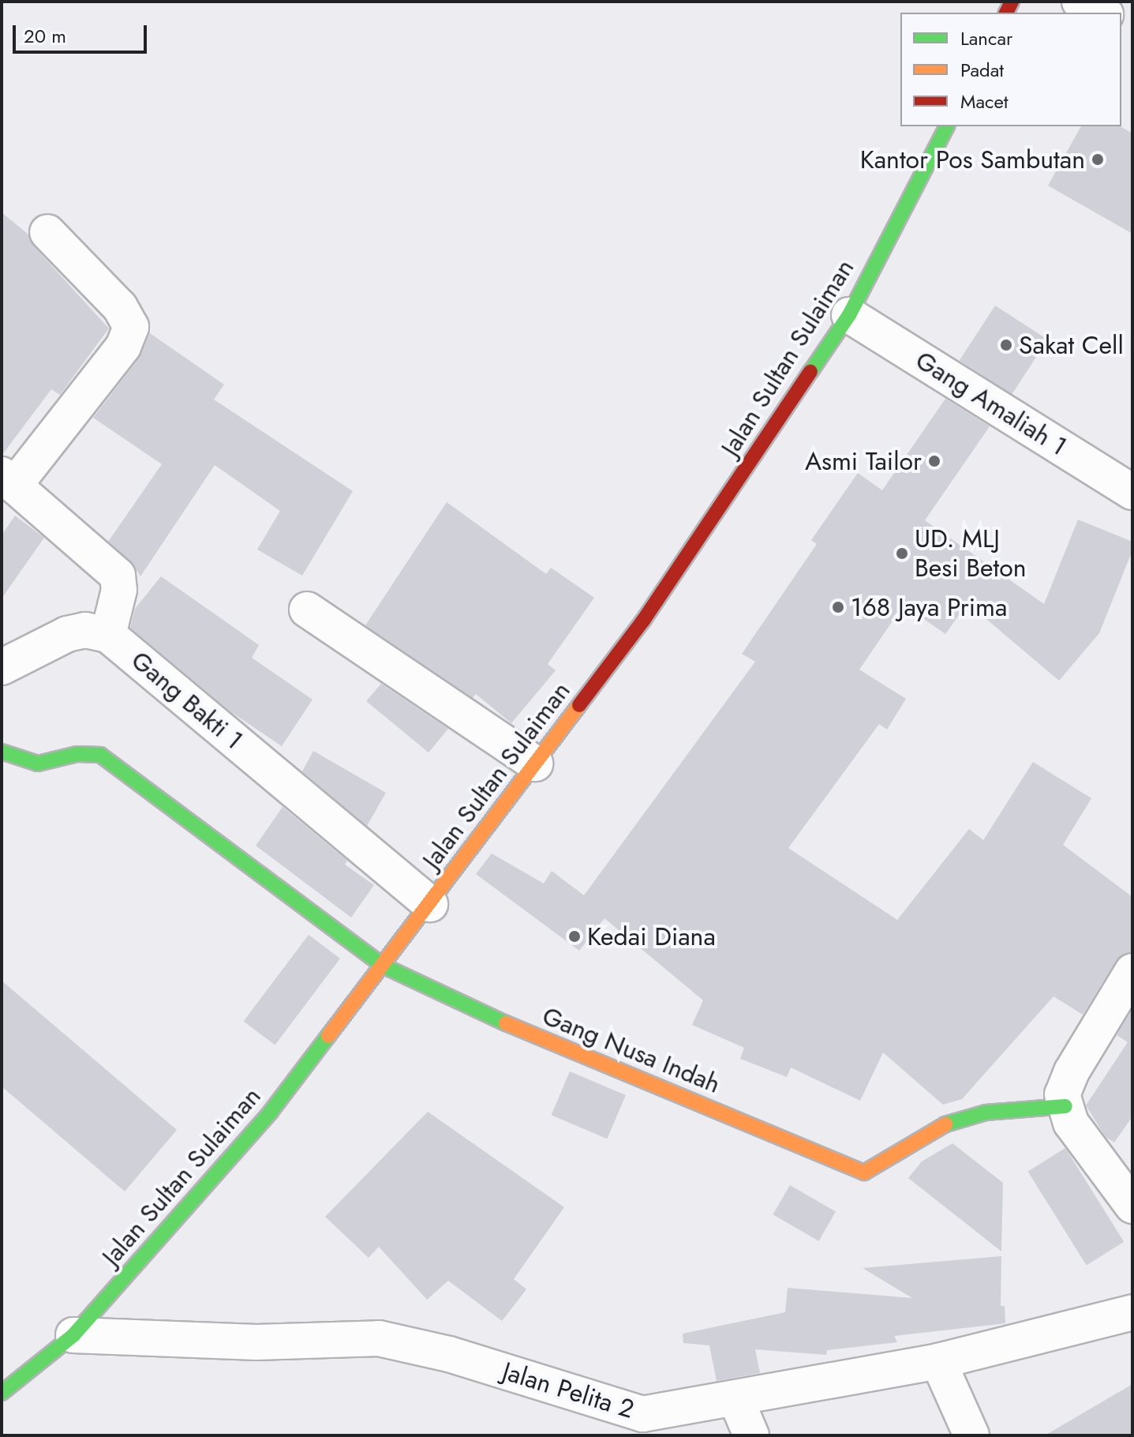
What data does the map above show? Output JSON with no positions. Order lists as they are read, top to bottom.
{
  "streets": {
    "main road": ["Jalan Sultan Sulaiman", "Gang Nusa Indah"],
    "street": ["Gang Amaliah 1", "Gang Bakti 1", "Jalan Pelita 2"]
  },
  "crossings": [
    ["Jalan Sultan Sulaiman", "Gang Amaliah 1"],
    ["Jalan Sultan Sulaiman", "Gang Bakti 1"],
    ["Jalan Sultan Sulaiman", "Gang Nusa Indah"],
    ["Jalan Sultan Sulaiman", "Jalan Pelita 2"]
  ],
  "places": [
    "Kantor Pos Sambutan",
    "Sakat Cell",
    "Asmi Tailor",
    "UD. MLJ Besi Beton",
    "168 Jaya Prima",
    "Kedai Diana"
  ],
  "legend": ["Lancar", "Padat", "Macet"],
  "scale_bar": "20 m"
}
